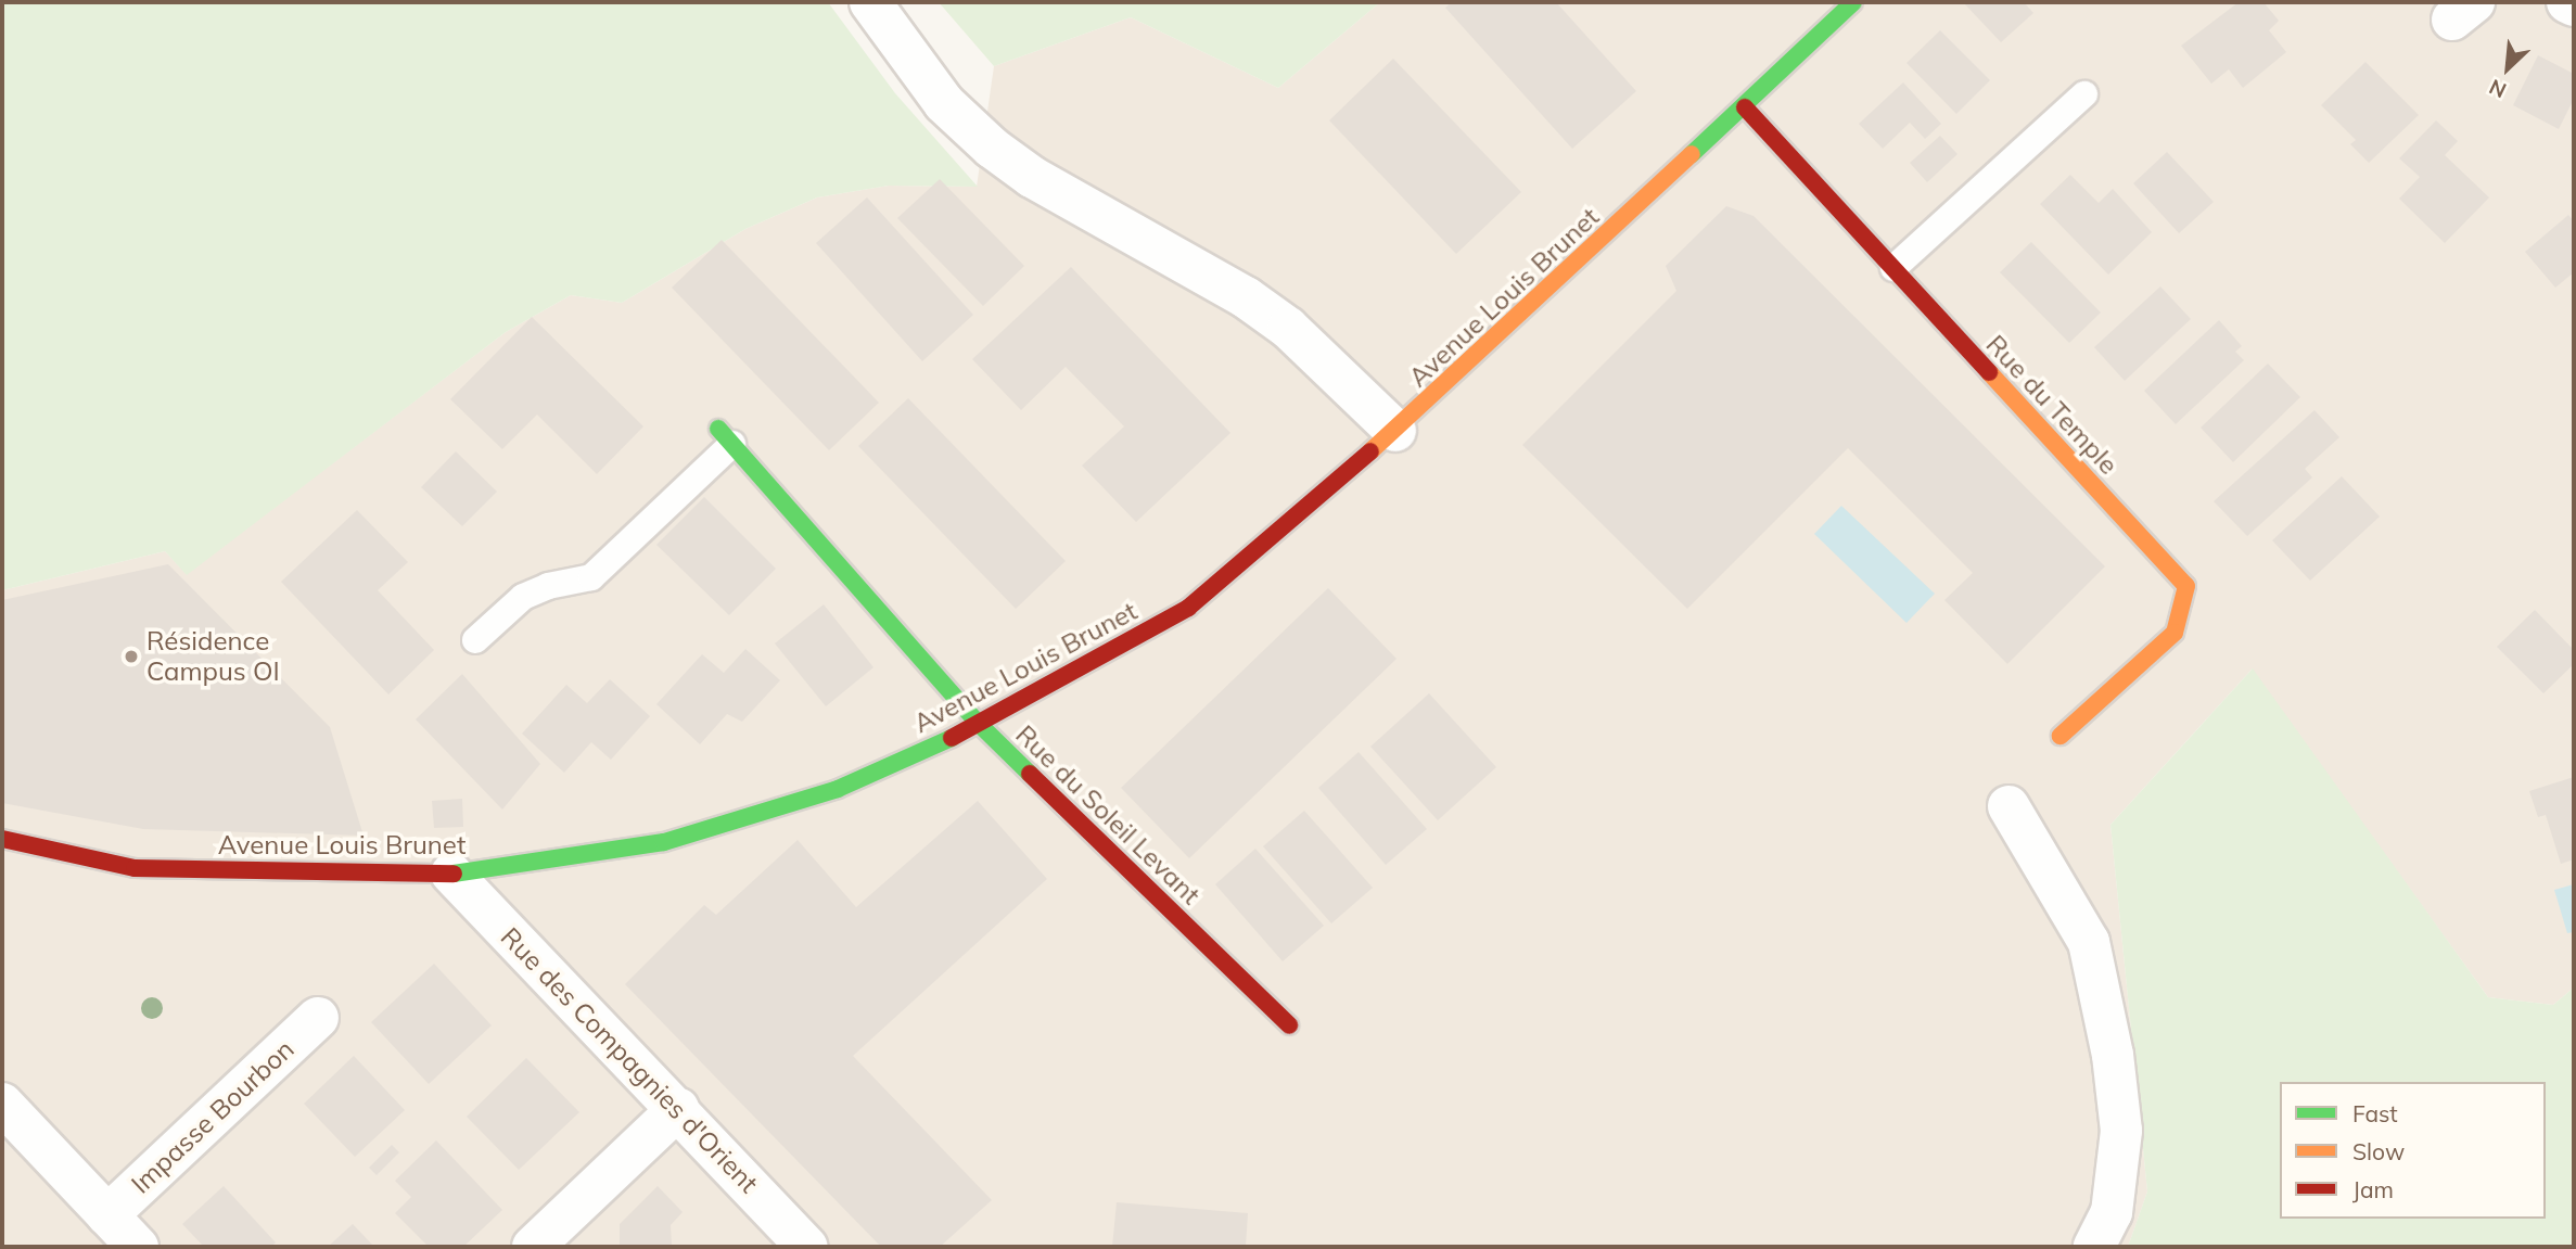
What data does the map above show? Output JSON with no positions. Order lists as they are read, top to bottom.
{
  "streets": {
    "street": [
      "Avenue Louis Brunet",
      "Rue du Temple",
      "Rue du Soleil Levant",
      "Rue des Compagnies d'Orient",
      "Impasse Bourbon"
    ]
  },
  "crossings": [
    ["Avenue Louis Brunet", "Rue du Temple"],
    ["Avenue Louis Brunet", "Rue du Soleil Levant"],
    ["Avenue Louis Brunet", "Rue des Compagnies d'Orient"]
  ],
  "places": ["Résidence Campus OI"],
  "legend": ["Fast", "Slow", "Jam"],
  "north": "bottom left"
}
